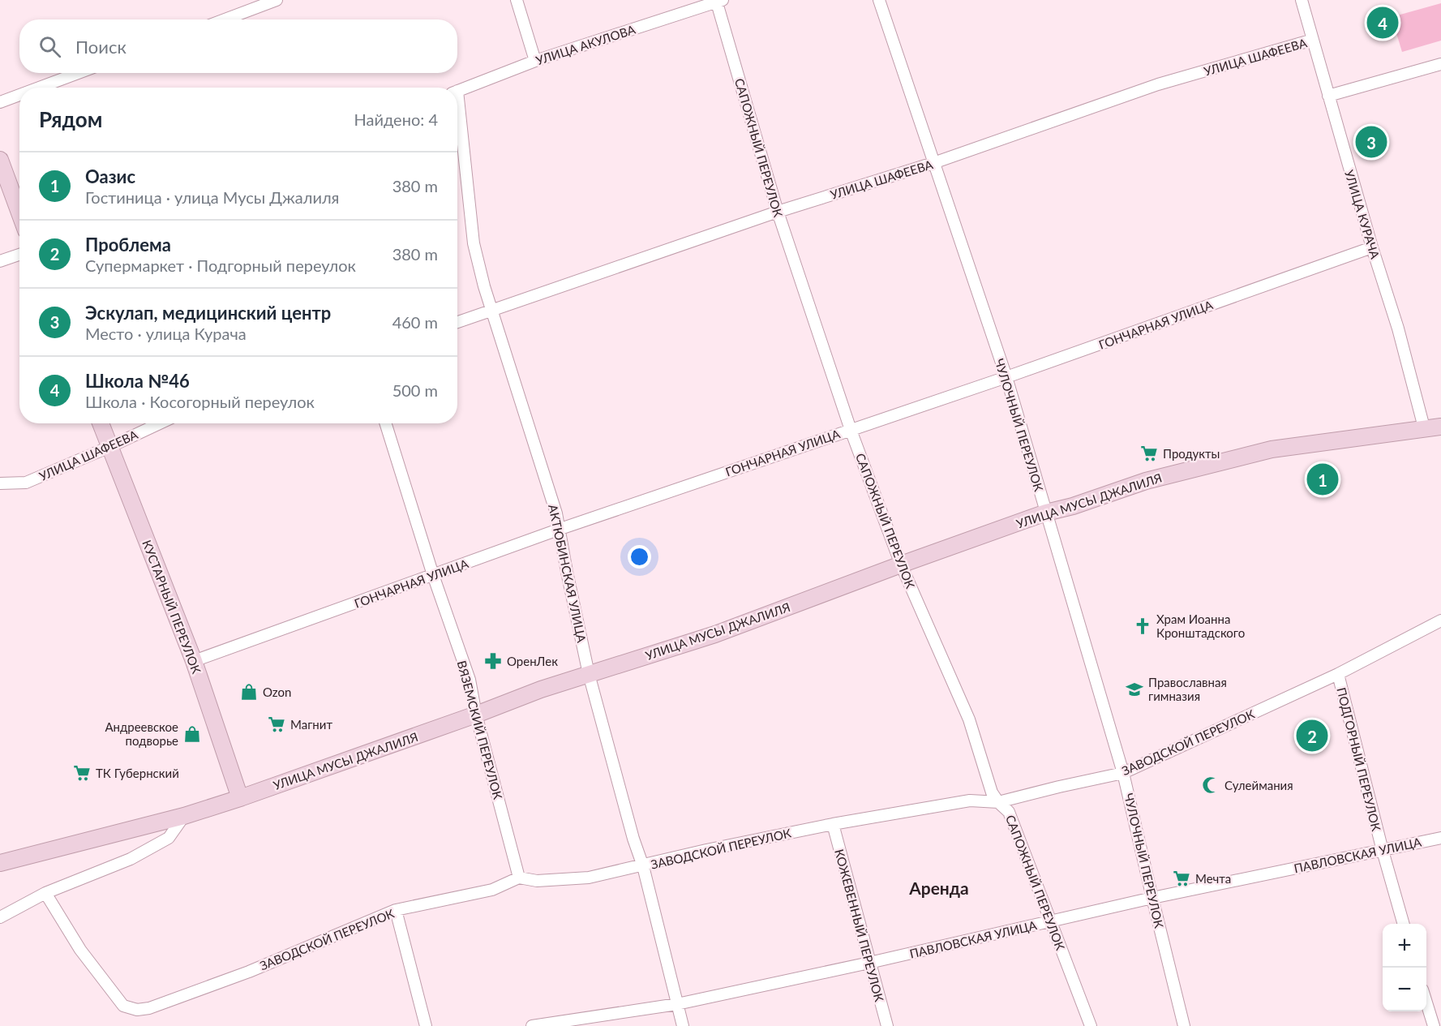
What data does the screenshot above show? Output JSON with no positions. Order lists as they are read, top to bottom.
{
  "streets": {
    "street": [
      "УЛИЦА АКУЛОВА",
      "УЛИЦА ШАФЕЕВА",
      "САПОЖНЫЙ ПЕРЕУЛОК",
      "УЛИЦА КУРАЧА",
      "ГОНЧАРНАЯ УЛИЦА",
      "ЧУЛОЧНЫЙ ПЕРЕУЛОК",
      "УЛИЦА МУСЫ ДЖАЛИЛЯ",
      "АКТЮБИНСКАЯ УЛИЦА",
      "КУСТАРНЫЙ ПЕРЕУЛОК",
      "ВЯЗЕМСКИЙ ПЕРЕУЛОК",
      "ЗАВОДСКОЙ ПЕРЕУЛОК",
      "ПОДГОРНЫЙ ПЕРЕУЛОК",
      "ПАВЛОВСКАЯ УЛИЦА",
      "КОЖЕВЕННЫЙ ПЕРЕУЛОК"
    ]
  },
  "crossings": [
    ["УЛИЦА АКУЛОВА", "САПОЖНЫЙ ПЕРЕУЛОК"],
    ["УЛИЦА ШАФЕЕВА", "САПОЖНЫЙ ПЕРЕУЛОК"],
    ["УЛИЦА ШАФЕЕВА", "УЛИЦА КУРАЧА"],
    ["УЛИЦА ШАФЕЕВА", "ЧУЛОЧНЫЙ ПЕРЕУЛОК"],
    ["УЛИЦА ШАФЕЕВА", "АКТЮБИНСКАЯ УЛИЦА"],
    ["УЛИЦА ШАФЕЕВА", "КУСТАРНЫЙ ПЕРЕУЛОК"],
    ["САПОЖНЫЙ ПЕРЕУЛОК", "ГОНЧАРНАЯ УЛИЦА"],
    ["САПОЖНЫЙ ПЕРЕУЛОК", "УЛИЦА МУСЫ ДЖАЛИЛЯ"],
    ["САПОЖНЫЙ ПЕРЕУЛОК", "ЗАВОДСКОЙ ПЕРЕУЛОК"],
    ["САПОЖНЫЙ ПЕРЕУЛОК", "ПАВЛОВСКАЯ УЛИЦА"],
    ["УЛИЦА КУРАЧА", "ГОНЧАРНАЯ УЛИЦА"],
    ["УЛИЦА КУРАЧА", "УЛИЦА МУСЫ ДЖАЛИЛЯ"],
    ["ГОНЧАРНАЯ УЛИЦА", "ЧУЛОЧНЫЙ ПЕРЕУЛОК"],
    ["ГОНЧАРНАЯ УЛИЦА", "АКТЮБИНСКАЯ УЛИЦА"],
    ["ГОНЧАРНАЯ УЛИЦА", "КУСТАРНЫЙ ПЕРЕУЛОК"],
    ["ГОНЧАРНАЯ УЛИЦА", "ВЯЗЕМСКИЙ ПЕРЕУЛОК"],
    ["ЧУЛОЧНЫЙ ПЕРЕУЛОК", "УЛИЦА МУСЫ ДЖАЛИЛЯ"],
    ["ЧУЛОЧНЫЙ ПЕРЕУЛОК", "ЗАВОДСКОЙ ПЕРЕУЛОК"],
    ["ЧУЛОЧНЫЙ ПЕРЕУЛОК", "ПАВЛОВСКАЯ УЛИЦА"],
    ["УЛИЦА МУСЫ ДЖАЛИЛЯ", "АКТЮБИНСКАЯ УЛИЦА"],
    ["УЛИЦА МУСЫ ДЖАЛИЛЯ", "КУСТАРНЫЙ ПЕРЕУЛОК"],
    ["УЛИЦА МУСЫ ДЖАЛИЛЯ", "ВЯЗЕМСКИЙ ПЕРЕУЛОК"],
    ["АКТЮБИНСКАЯ УЛИЦА", "ЗАВОДСКОЙ ПЕРЕУЛОК"],
    ["АКТЮБИНСКАЯ УЛИЦА", "ПАВЛОВСКАЯ УЛИЦА"],
    ["ВЯЗЕМСКИЙ ПЕРЕУЛОК", "ЗАВОДСКОЙ ПЕРЕУЛОК"],
    ["ЗАВОДСКОЙ ПЕРЕУЛОК", "ПОДГОРНЫЙ ПЕРЕУЛОК"],
    ["ЗАВОДСКОЙ ПЕРЕУЛОК", "КОЖЕВЕННЫЙ ПЕРЕУЛОК"],
    ["ПОДГОРНЫЙ ПЕРЕУЛОК", "ПАВЛОВСКАЯ УЛИЦА"],
    ["ПАВЛОВСКАЯ УЛИЦА", "КОЖЕВЕННЫЙ ПЕРЕУЛОК"]
  ],
  "districts": ["Аренда"],
  "places": {
    "supermarket": [
      "Продукты",
      "Магнит",
      "ТК Губернский",
      "Мечта"
    ],
    "church": ["Храм Иоанна Кронштадского"],
    "pharmacy": ["ОренЛек"],
    "school or university": ["Православная гимназия"],
    "shop": ["Ozon", "Андреевское подворье"],
    "mosque": ["Сулеймания"]
  },
  "page": {
    "pins": [
      "4",
      "3",
      "1",
      "2"
    ],
    "search": "Поиск",
    "heading": ["Рядом", "Найдено: 4"],
    "list": [
      {
        "mark": "1",
        "name": "Оазис",
        "note": "Гостиница · улица Мусы Джалиля",
        "value": "380 m"
      },
      {
        "mark": "2",
        "name": "Проблема",
        "note": "Супермаркет · Подгорный переулок",
        "value": "380 m"
      },
      {
        "mark": "3",
        "name": "Эскулап, медицинский центр",
        "note": "Место · улица Курача",
        "value": "460 m"
      },
      {
        "mark": "4",
        "name": "Школа №46",
        "note": "Школа · Косогорный переулок",
        "value": "500 m"
      }
    ],
    "map_buttons": ["+", "−"]
  }
}
